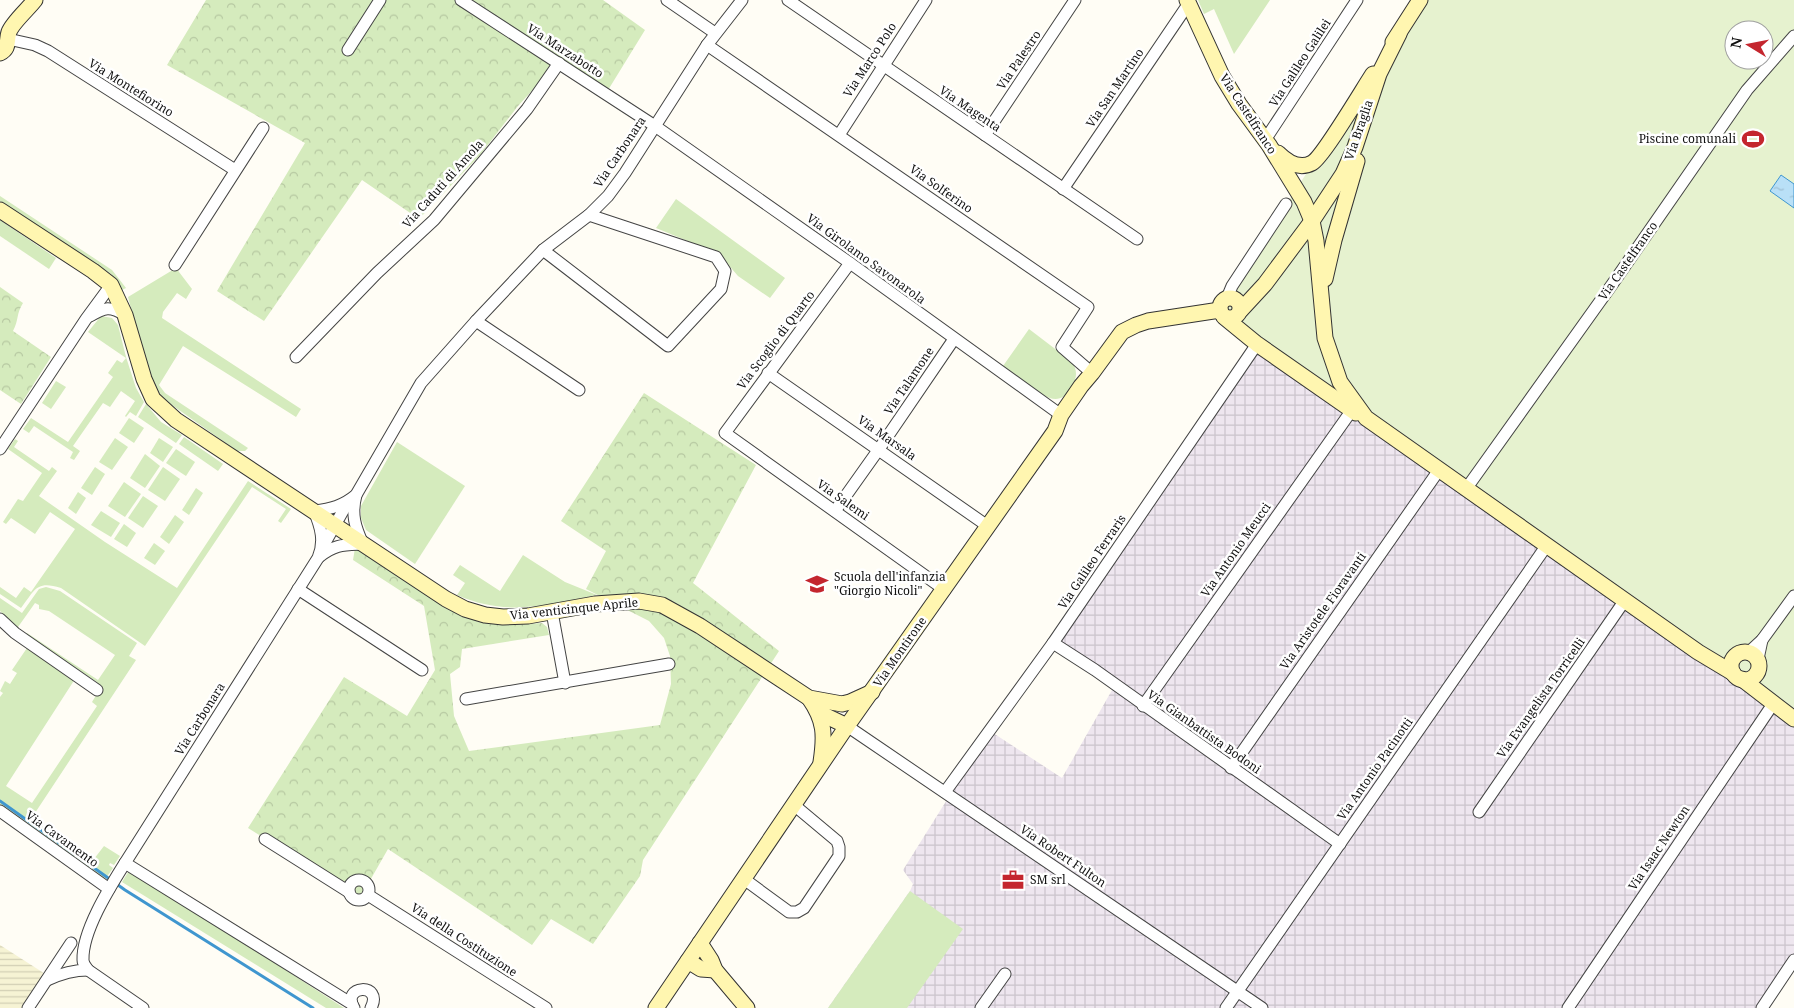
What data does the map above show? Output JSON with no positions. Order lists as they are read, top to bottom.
{
  "streets": {
    "street": [
      "Via Marzabotto",
      "Via Marco Polo",
      "Via Palestro",
      "Via Galileo Galilei",
      "Via Montefiorino",
      "Via San Martino",
      "Via Magenta",
      "Via Castelfranco",
      "Via Braglia",
      "Via Carbonara",
      "Via Caduti di Amola",
      "Via Solferino",
      "Via Girolamo Savonarola",
      "Via Scoglio di Quarto",
      "Via Talamone",
      "Via Marsala",
      "Via Salemi",
      "Via Antonio Meucci",
      "Via Galileo Ferraris",
      "Via venticinque Aprile",
      "Via Aristotele Fioravanti",
      "Via Montirone",
      "Via Evangelista Torricelli",
      "Via Gianbattista Bodoni",
      "Via Antonio Pacinotti",
      "Via Cavamento",
      "Via Isaac Newton",
      "Via Robert Fulton",
      "Via della Costituzione"
    ]
  },
  "crossings": [
    ["Via Marzabotto", "Via Carbonara"],
    ["Via Marzabotto", "Via Caduti di Amola"],
    ["Via Marzabotto", "Via Girolamo Savonarola"],
    ["Via Marco Polo", "Via Magenta"],
    ["Via Marco Polo", "Via Solferino"],
    ["Via Palestro", "Via Magenta"],
    ["Via Galileo Galilei", "Via Castelfranco"],
    ["Via Galileo Galilei", "Via Braglia"],
    ["Via San Martino", "Via Magenta"],
    ["Via San Martino", "Via Castelfranco"],
    ["Via Castelfranco", "Via Braglia"],
    ["Via Castelfranco", "Via Antonio Meucci"],
    ["Via Castelfranco", "Via Galileo Ferraris"],
    ["Via Castelfranco", "Via Aristotele Fioravanti"],
    ["Via Castelfranco", "Via Montirone"],
    ["Via Castelfranco", "Via Evangelista Torricelli"],
    ["Via Castelfranco", "Via Antonio Pacinotti"],
    ["Via Castelfranco", "Via Isaac Newton"],
    ["Via Braglia", "Via Montirone"],
    ["Via Carbonara", "Via Solferino"],
    ["Via Carbonara", "Via Girolamo Savonarola"],
    ["Via Carbonara", "Via venticinque Aprile"],
    ["Via Carbonara", "Via Cavamento"],
    ["Via Solferino", "Via Montirone"],
    ["Via Girolamo Savonarola", "Via Scoglio di Quarto"],
    ["Via Girolamo Savonarola", "Via Talamone"],
    ["Via Girolamo Savonarola", "Via Montirone"],
    ["Via Scoglio di Quarto", "Via Marsala"],
    ["Via Scoglio di Quarto", "Via Salemi"],
    ["Via Talamone", "Via Marsala"],
    ["Via Talamone", "Via Salemi"],
    ["Via Marsala", "Via Montirone"],
    ["Via Salemi", "Via Montirone"],
    ["Via Antonio Meucci", "Via Gianbattista Bodoni"],
    ["Via Galileo Ferraris", "Via Gianbattista Bodoni"],
    ["Via Galileo Ferraris", "Via Robert Fulton"],
    ["Via venticinque Aprile", "Via Montirone"],
    ["Via venticinque Aprile", "Via Robert Fulton"],
    ["Via Aristotele Fioravanti", "Via Gianbattista Bodoni"],
    ["Via Montirone", "Via Robert Fulton"],
    ["Via Gianbattista Bodoni", "Via Antonio Pacinotti"],
    ["Via Antonio Pacinotti", "Via Robert Fulton"]
  ],
  "places": {
    "sports": ["Piscine comunali"],
    "school or university": ["Scuola dell'infanzia \"Giorgio Nicoli\""],
    "office": ["SM srl"]
  },
  "north": "left"
}
